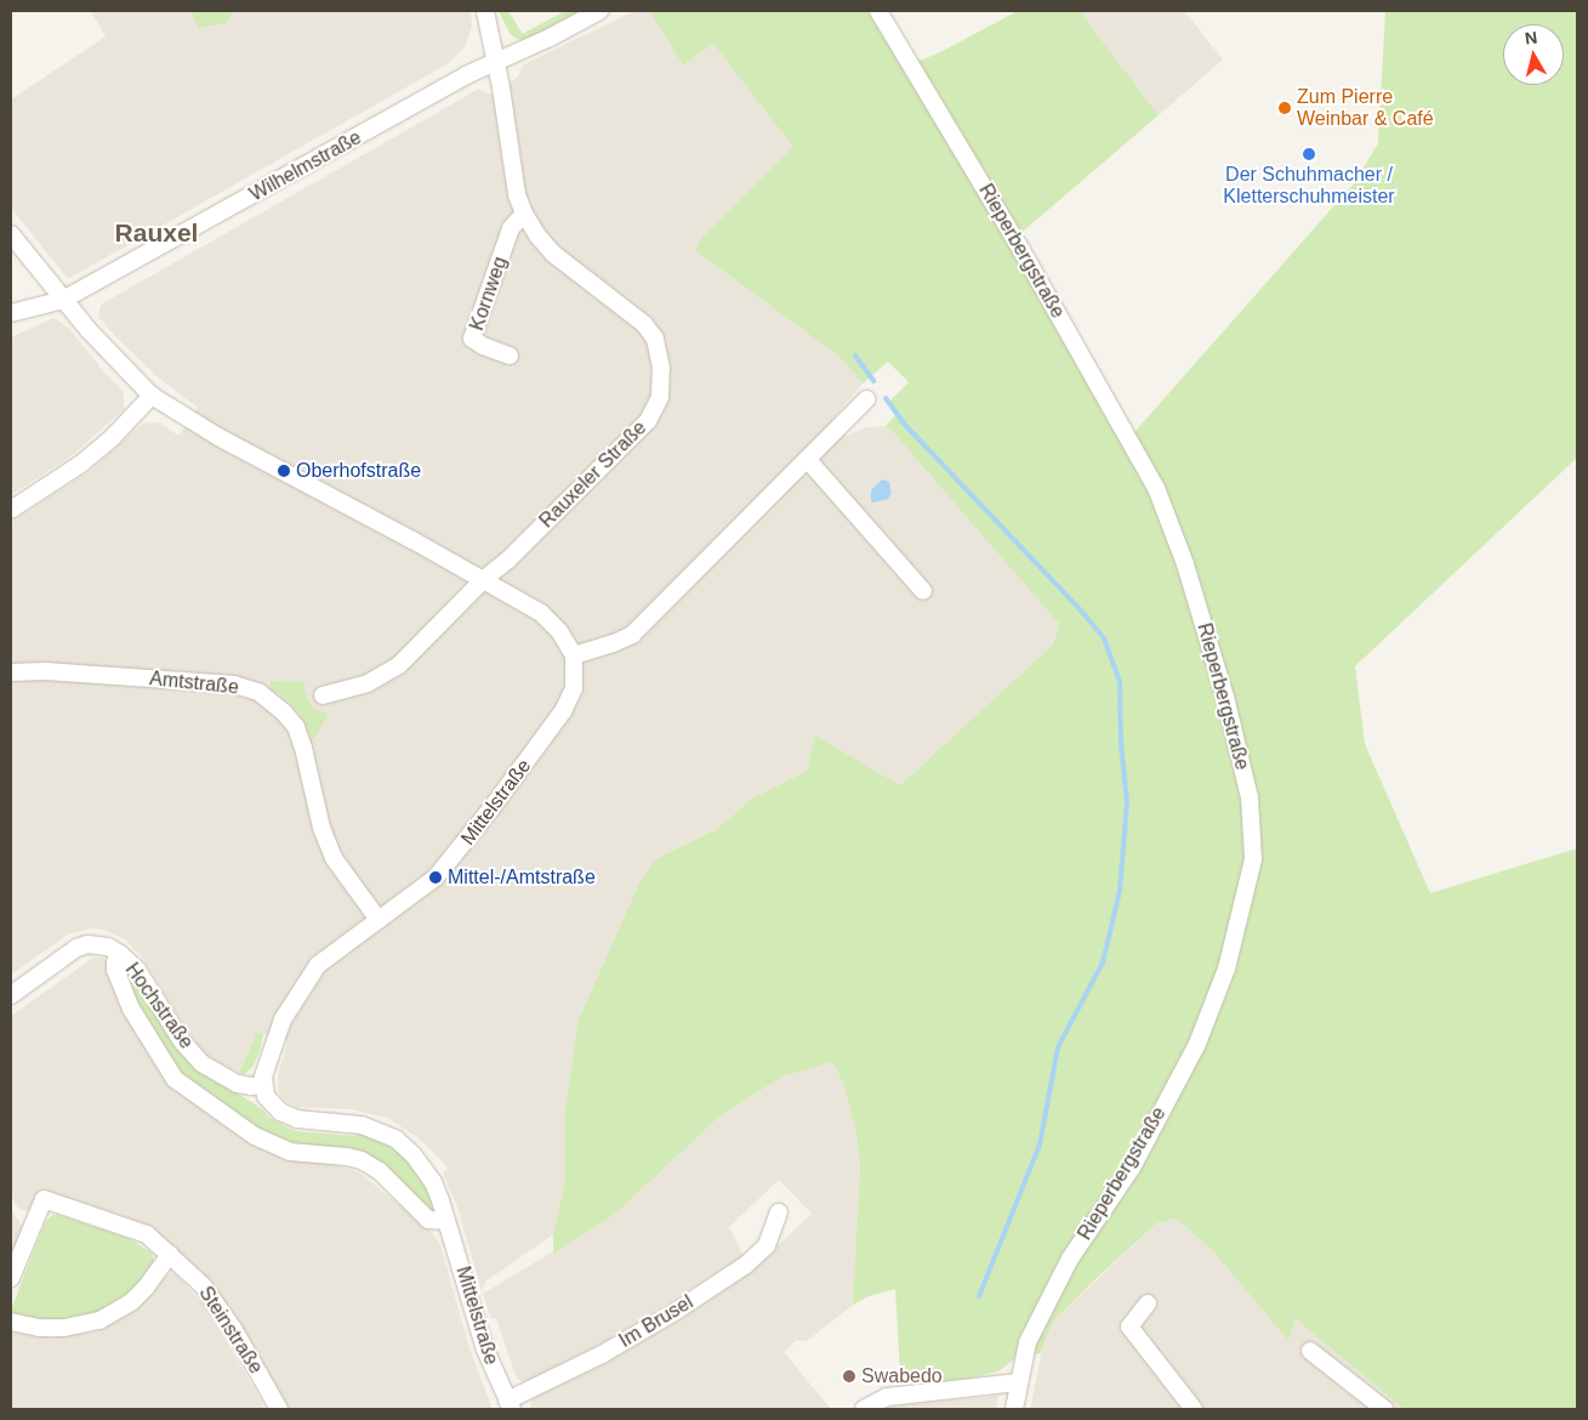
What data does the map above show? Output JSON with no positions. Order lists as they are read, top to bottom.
{
  "streets": {
    "street": [
      "Wilhelmstraße",
      "Rieperbergstraße",
      "Kornweg",
      "Rauxeler Straße",
      "Amtstraße",
      "Mittelstraße",
      "Hochstraße",
      "Im Brusel",
      "Steinstraße"
    ]
  },
  "crossings": [
    ["Wilhelmstraße", "Rauxeler Straße"],
    ["Kornweg", "Rauxeler Straße"],
    ["Amtstraße", "Mittelstraße"],
    ["Mittelstraße", "Hochstraße"],
    ["Mittelstraße", "Im Brusel"]
  ],
  "districts": ["Rauxel"],
  "places": [
    "Zum Pierre Weinbar & Café",
    "Der Schuhmacher / Kletterschuhmeister",
    "Oberhofstraße",
    "Mittel-/Amtstraße",
    "Swabedo"
  ],
  "north": "top"
}
